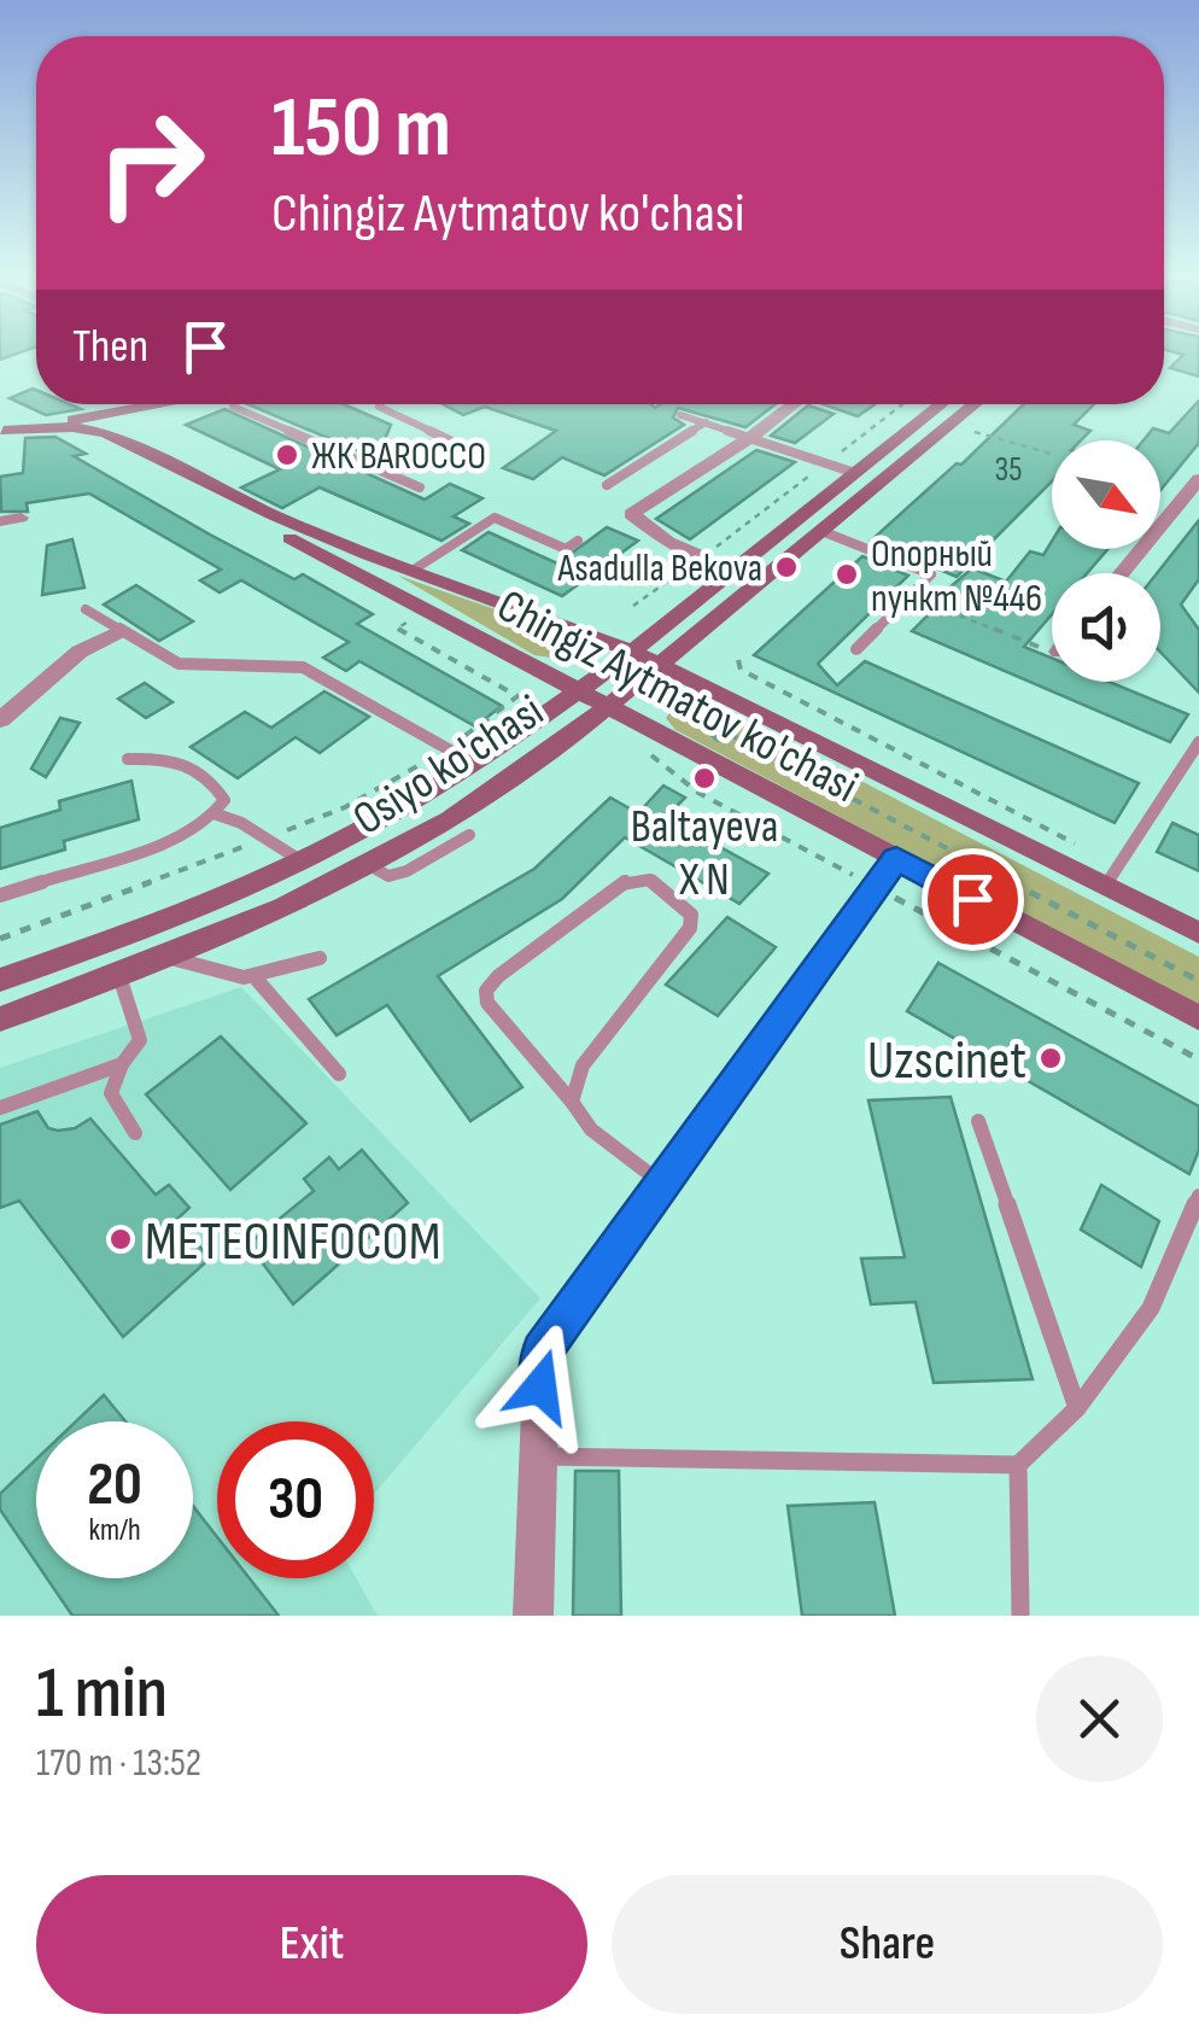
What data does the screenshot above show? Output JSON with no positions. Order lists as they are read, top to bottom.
{
  "streets": {
    "main road": ["Chingiz Aytmatov ko'chasi", "Osiyo ko'chasi"]
  },
  "crossings": [
    ["Chingiz Aytmatov ko'chasi", "Osiyo ko'chasi"]
  ],
  "places": [
    "ЖК BAROCCO",
    "Asadulla Bekova",
    "Опорный пункт №446",
    "Baltayeva X N",
    "Uzscinet",
    "METEOINFOCOM"
  ],
  "house_numbers": ["35"],
  "north": "bottom right",
  "page": {
    "turn": ["150 m", "Chingiz Aytmatov ko'chasi"],
    "then": "Then",
    "speed": "20 km/h",
    "limit": "30",
    "heading": ["1 min", "170 m · 13:52"],
    "buttons": ["Exit", "Share"]
  }
}
